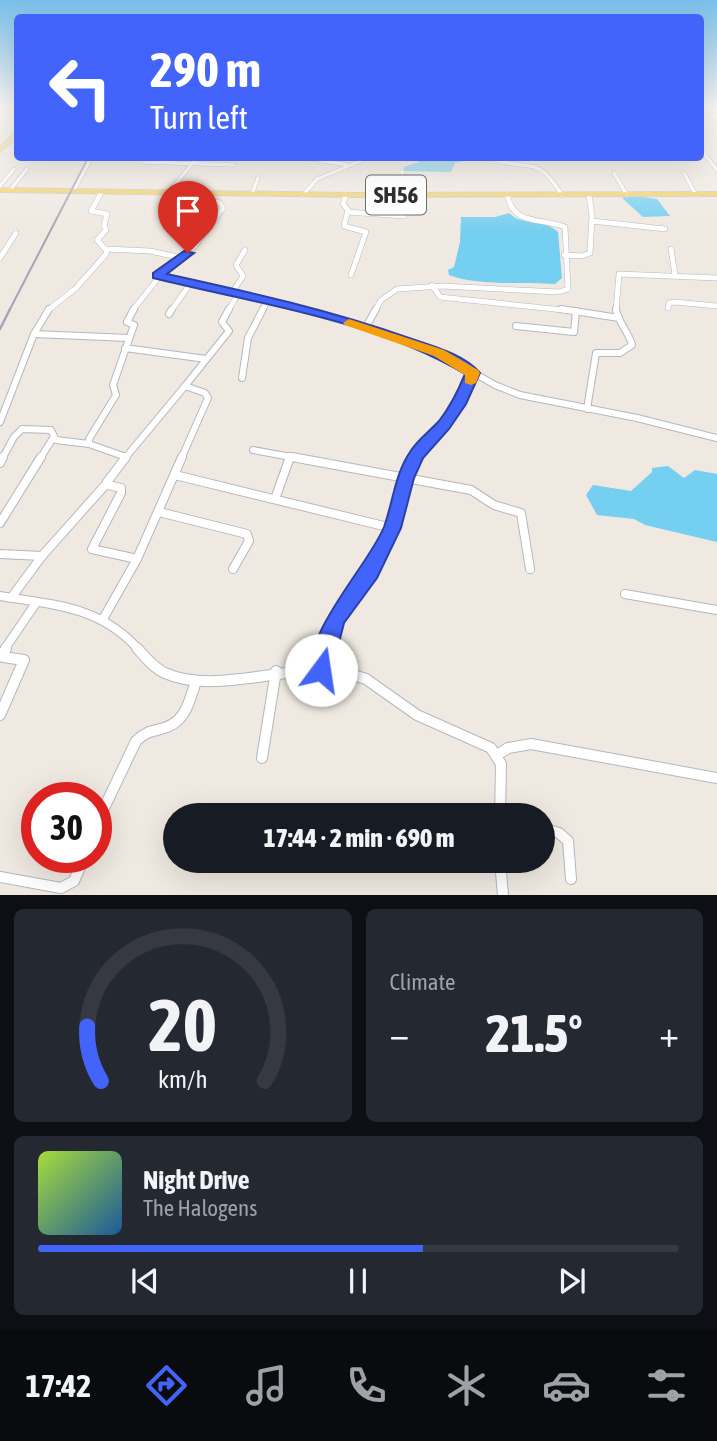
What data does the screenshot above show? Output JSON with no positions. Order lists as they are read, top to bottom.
{
  "streets": {
    "main road": ["SH56"]
  },
  "page": {
    "turn": ["290 m", "Turn left"],
    "limit": "30",
    "trip": "17:44 · 2 min · 690 m",
    "tile": "Climate",
    "heat": ["−", "21.5°", "+"],
    "song": ["Night Drive", "The Halogens"],
    "tabs": "17:42",
    "gauge": ["20", "km/h"]
  }
}
